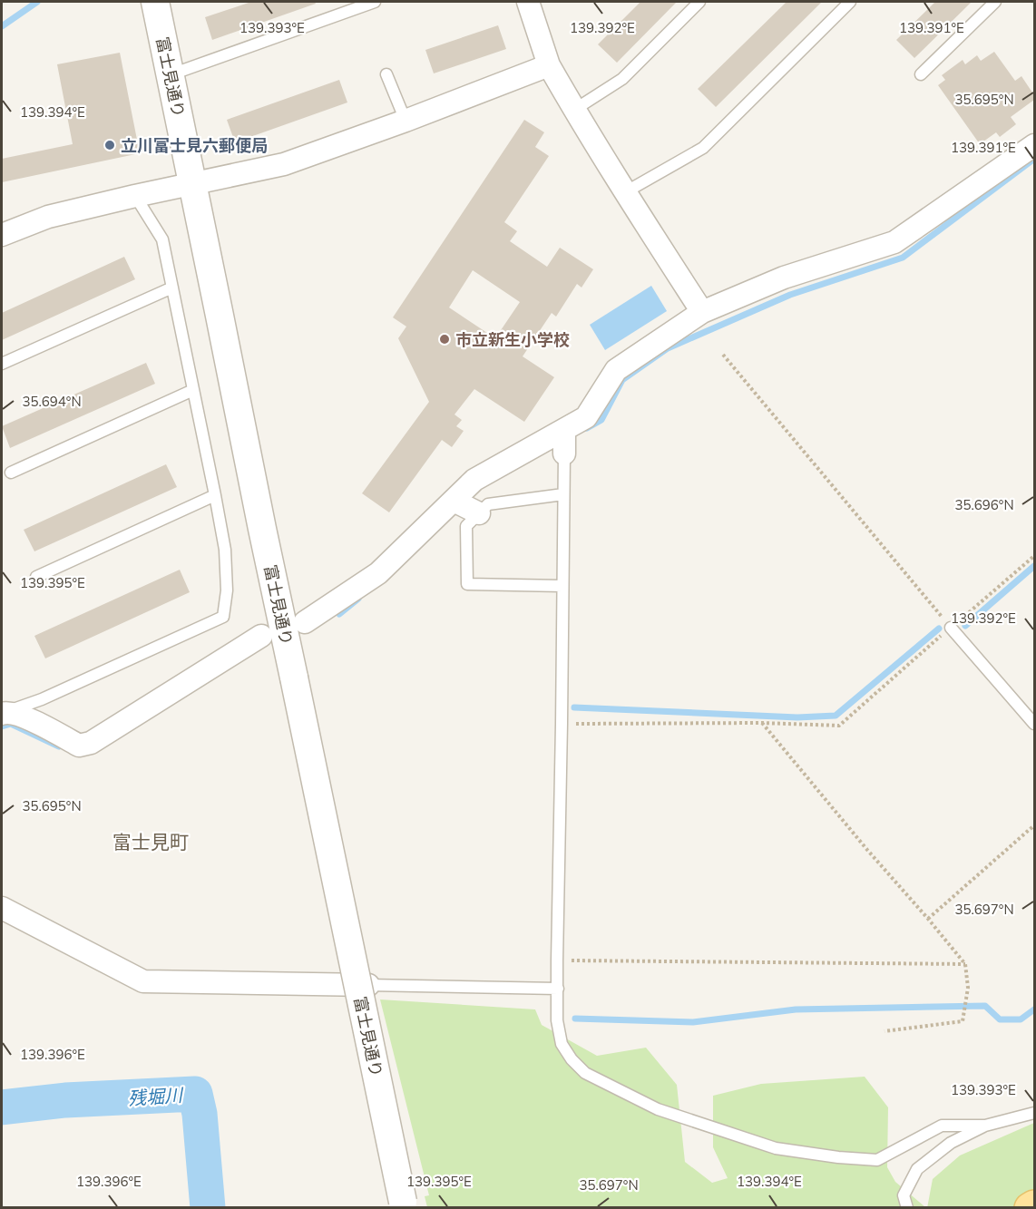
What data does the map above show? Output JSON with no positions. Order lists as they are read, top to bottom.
{
  "streets": {
    "street": ["富士見通り"]
  },
  "districts": ["富士見町"],
  "water": ["残堀川"],
  "places": ["立川富士見六郵便局", "市立新生小学校"],
  "coordinates": [
    "139.392°E",
    "139.393°E",
    "139.391°E",
    "35.695°N",
    "139.394°E",
    "35.694°N",
    "35.696°N",
    "139.395°E",
    "35.697°N",
    "139.396°E"
  ]
}
